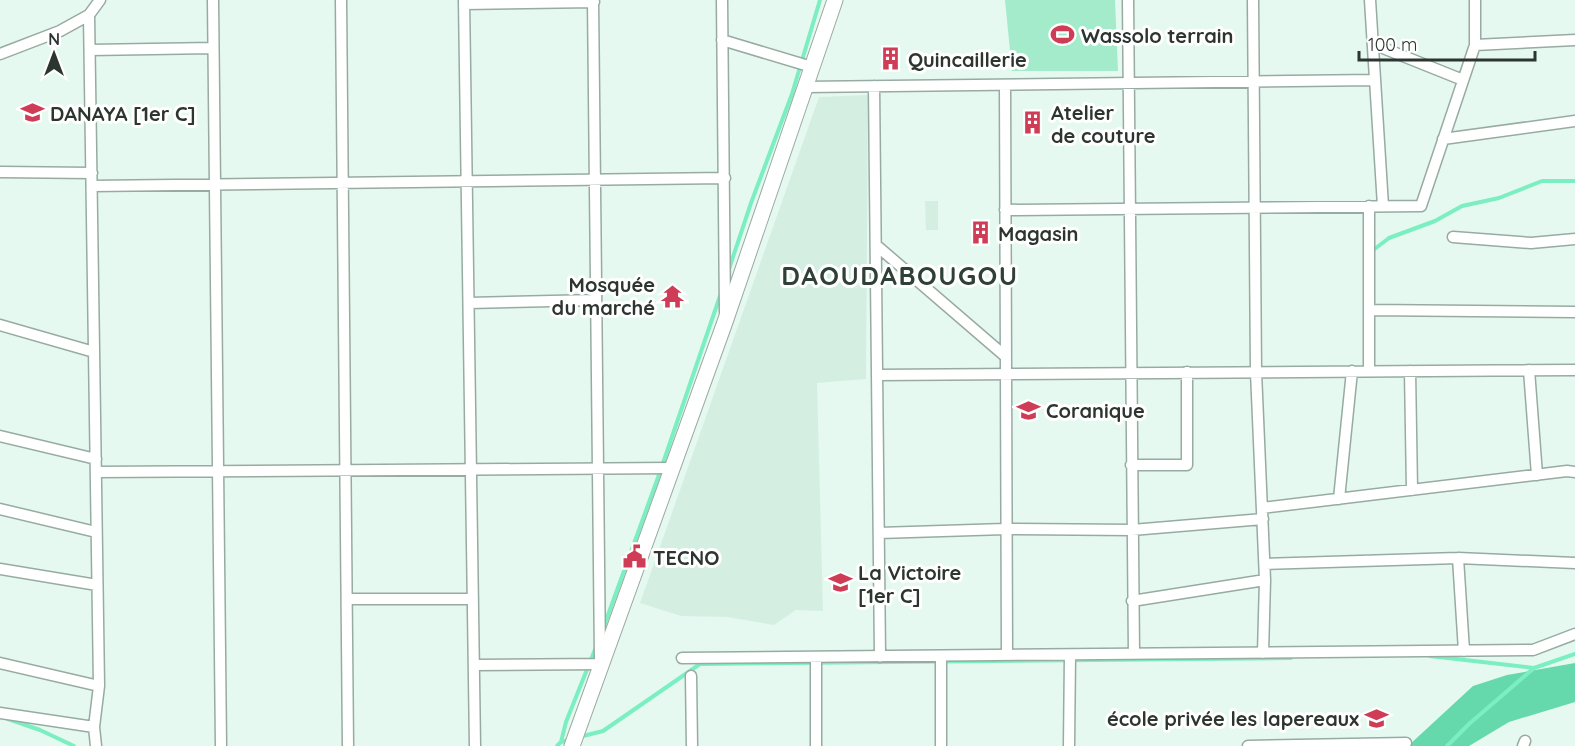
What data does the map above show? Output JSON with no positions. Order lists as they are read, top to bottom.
{
  "districts": ["DAOUDABOUGOU"],
  "places": {
    "sports": ["Wassolo terrain"],
    "building": ["Quincaillerie", "Atelier de couture", "Magasin"],
    "school or university": [
      "DANAYA [1er C]",
      "Coranique",
      "La Victoire [1er C]",
      "école privée les lapereaux"
    ],
    "temple": ["Mosquée du marché"],
    "public building": ["TECNO"]
  },
  "scale_bar": "100 m",
  "north": "top"
}
